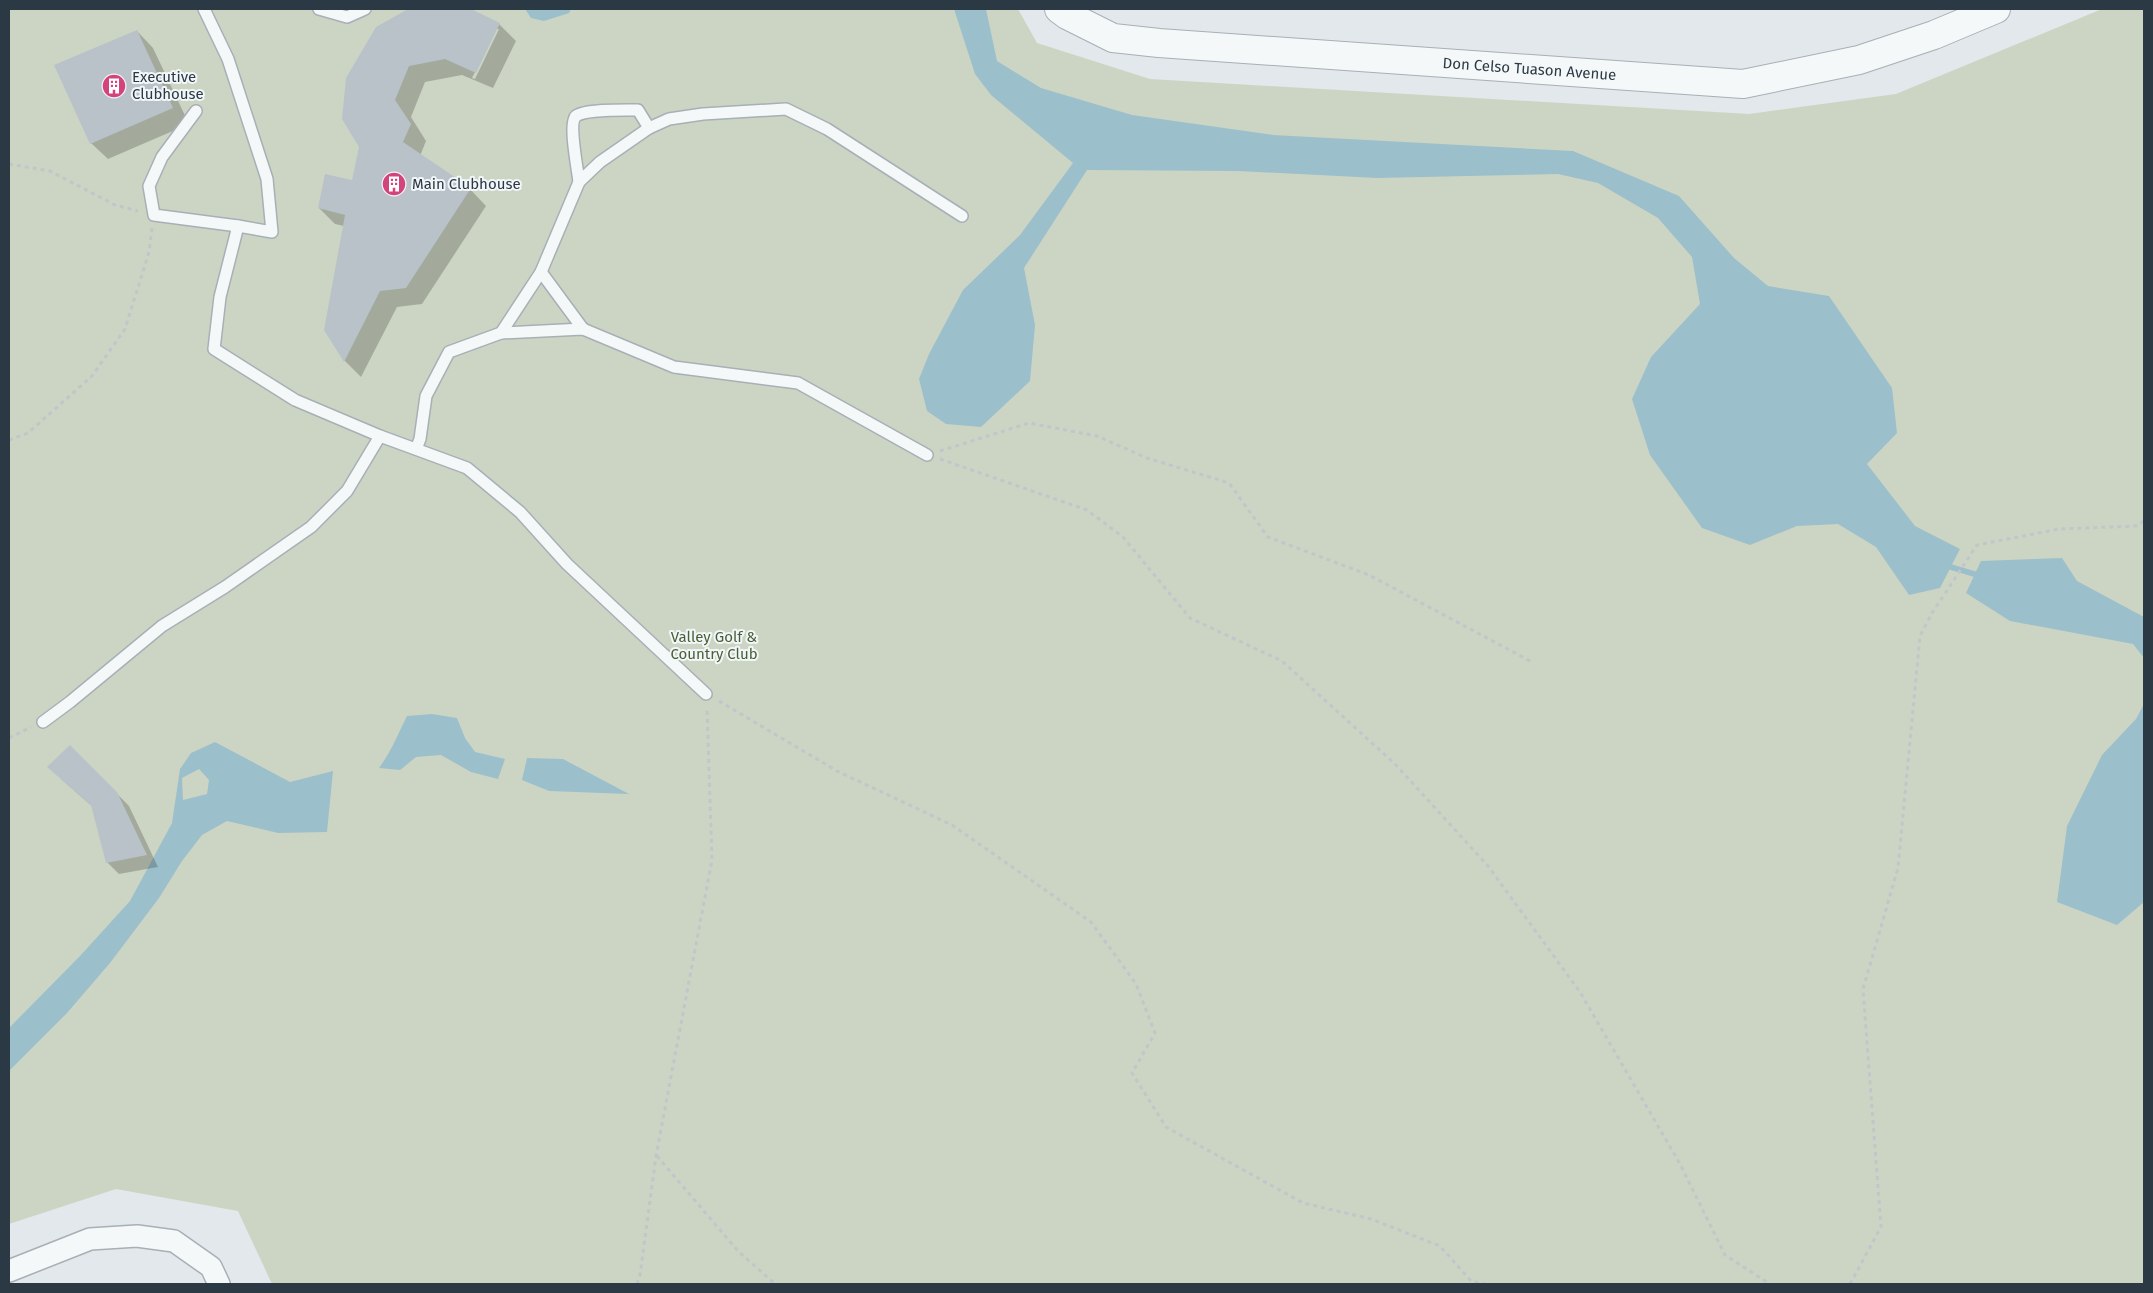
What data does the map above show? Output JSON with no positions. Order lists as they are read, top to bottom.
{
  "streets": {
    "street": ["Don Celso Tuason Avenue"]
  },
  "parks": ["Valley Golf & Country Club"],
  "places": {
    "building": ["Executive Clubhouse", "Main Clubhouse"]
  }
}
